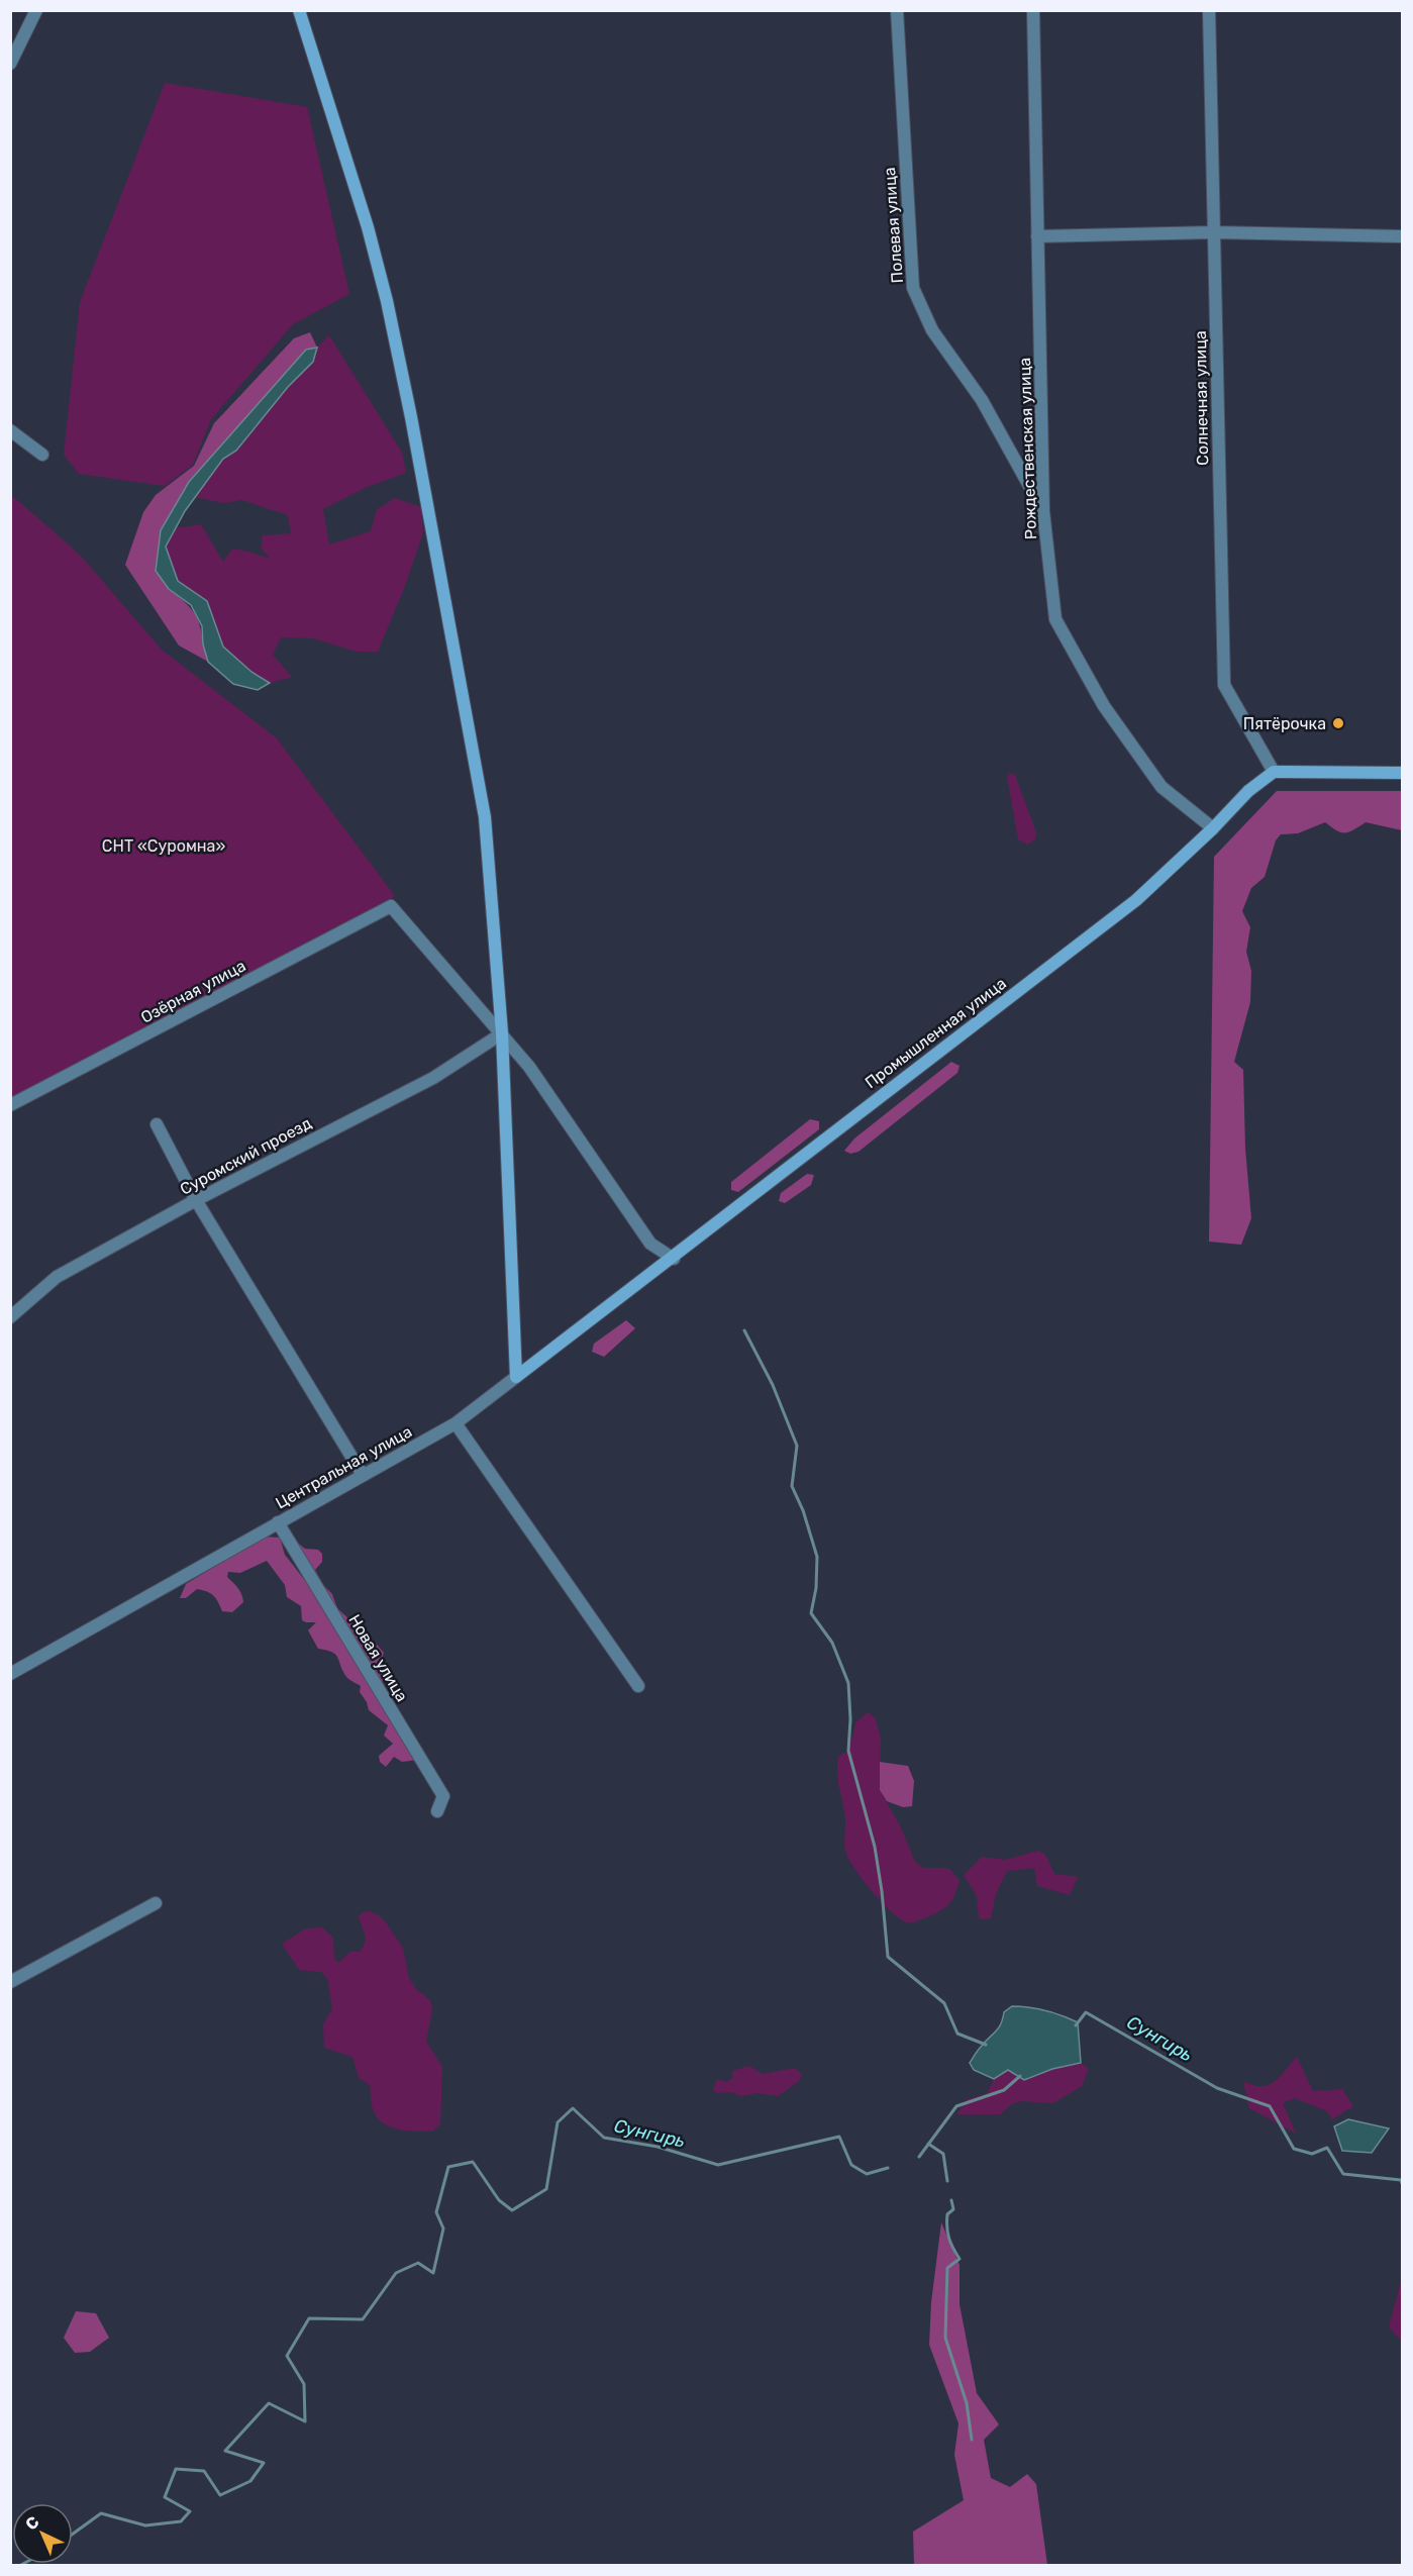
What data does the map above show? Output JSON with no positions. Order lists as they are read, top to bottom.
{
  "streets": {
    "street": [
      "Полевая улица",
      "Солнечная улица",
      "Рождественская улица",
      "Озёрная улица",
      "Промышленная улица",
      "Суромский проезд",
      "Центральная улица",
      "Новая улица"
    ]
  },
  "crossings": [
    ["Полевая улица", "Рождественская улица"],
    ["Солнечная улица", "Промышленная улица"],
    ["Рождественская улица", "Промышленная улица"],
    ["Озёрная улица", "Суромский проезд"],
    ["Промышленная улица", "Центральная улица"],
    ["Центральная улица", "Новая улица"]
  ],
  "water": ["Сунгирь"],
  "parks": ["СНТ «Суромна»"],
  "places": ["Пятёрочка"],
  "north": "top left"
}
